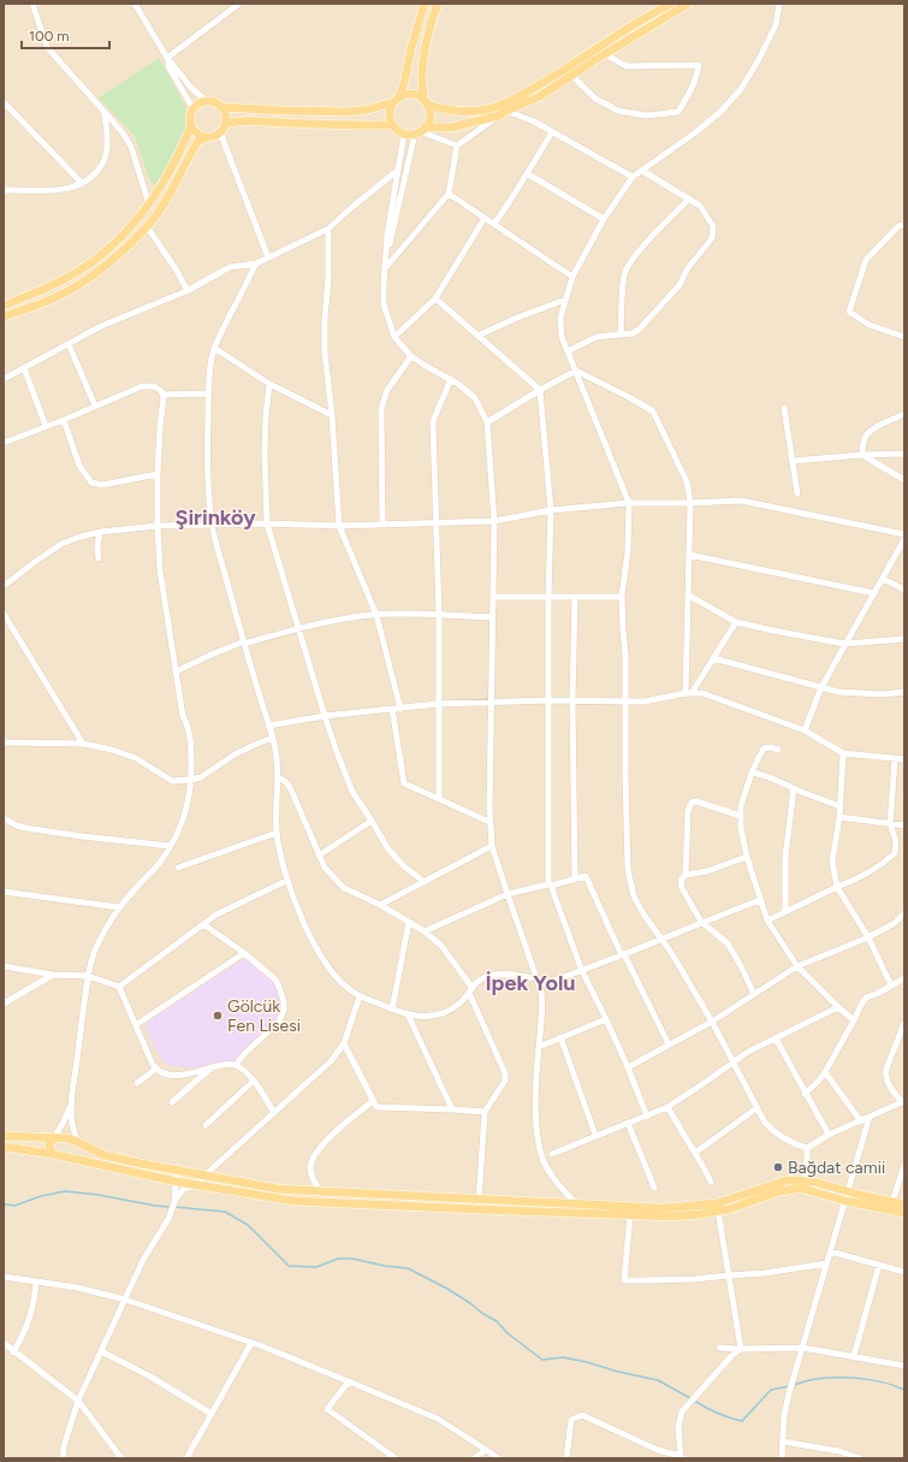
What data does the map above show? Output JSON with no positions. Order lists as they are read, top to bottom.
{
  "districts": ["Şirinköy", "İpek Yolu"],
  "places": ["Gölcük Fen Lisesi", "Bağdat camii"],
  "scale_bar": "100 m"
}
